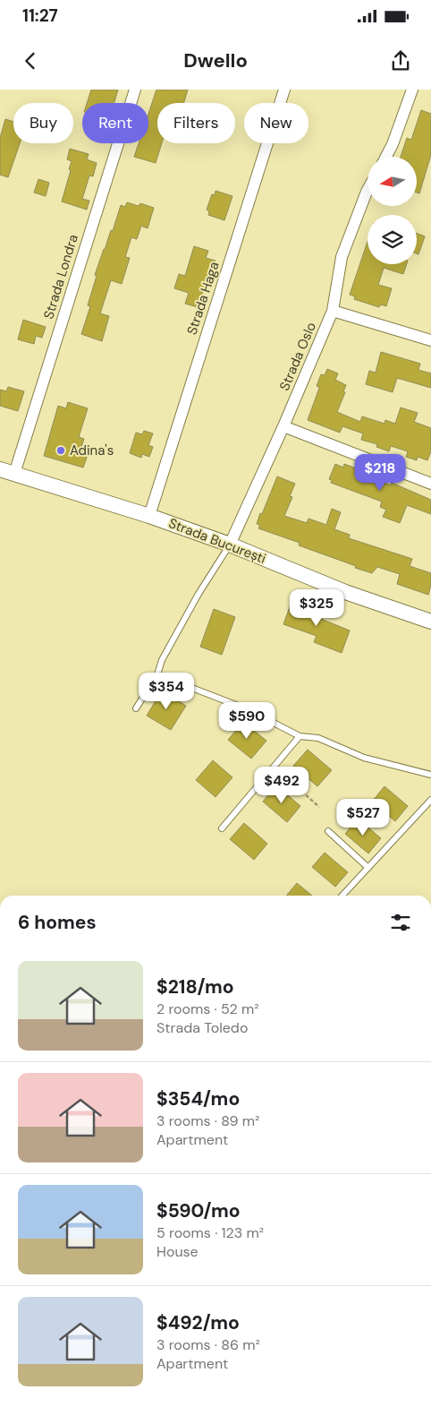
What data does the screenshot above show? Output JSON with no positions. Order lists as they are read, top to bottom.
{
  "streets": {
    "street": [
      "Strada Londra",
      "Strada Haga",
      "Strada Oslo",
      "Strada București"
    ]
  },
  "crossings": [
    ["Strada Londra", "Strada București"],
    ["Strada Haga", "Strada București"],
    ["Strada Oslo", "Strada București"]
  ],
  "places": ["Adina's"],
  "north": "left",
  "page": {
    "status": "11:27",
    "header": "Dwello",
    "chip": [
      "Buy",
      "Rent",
      "Filters",
      "New"
    ],
    "price": [
      "$218",
      "$325",
      "$354",
      "$590",
      "$492",
      "$527"
    ],
    "heading": "6 homes",
    "list": [
      {
        "name": "$218/mo",
        "note": "2 rooms · 52 m² · Strada Toledo"
      },
      {
        "name": "$354/mo",
        "note": "3 rooms · 89 m² · Apartment"
      },
      {
        "name": "$590/mo",
        "note": "5 rooms · 123 m² · House"
      },
      {
        "name": "$492/mo",
        "note": "3 rooms · 86 m² · Apartment"
      }
    ]
  }
}
